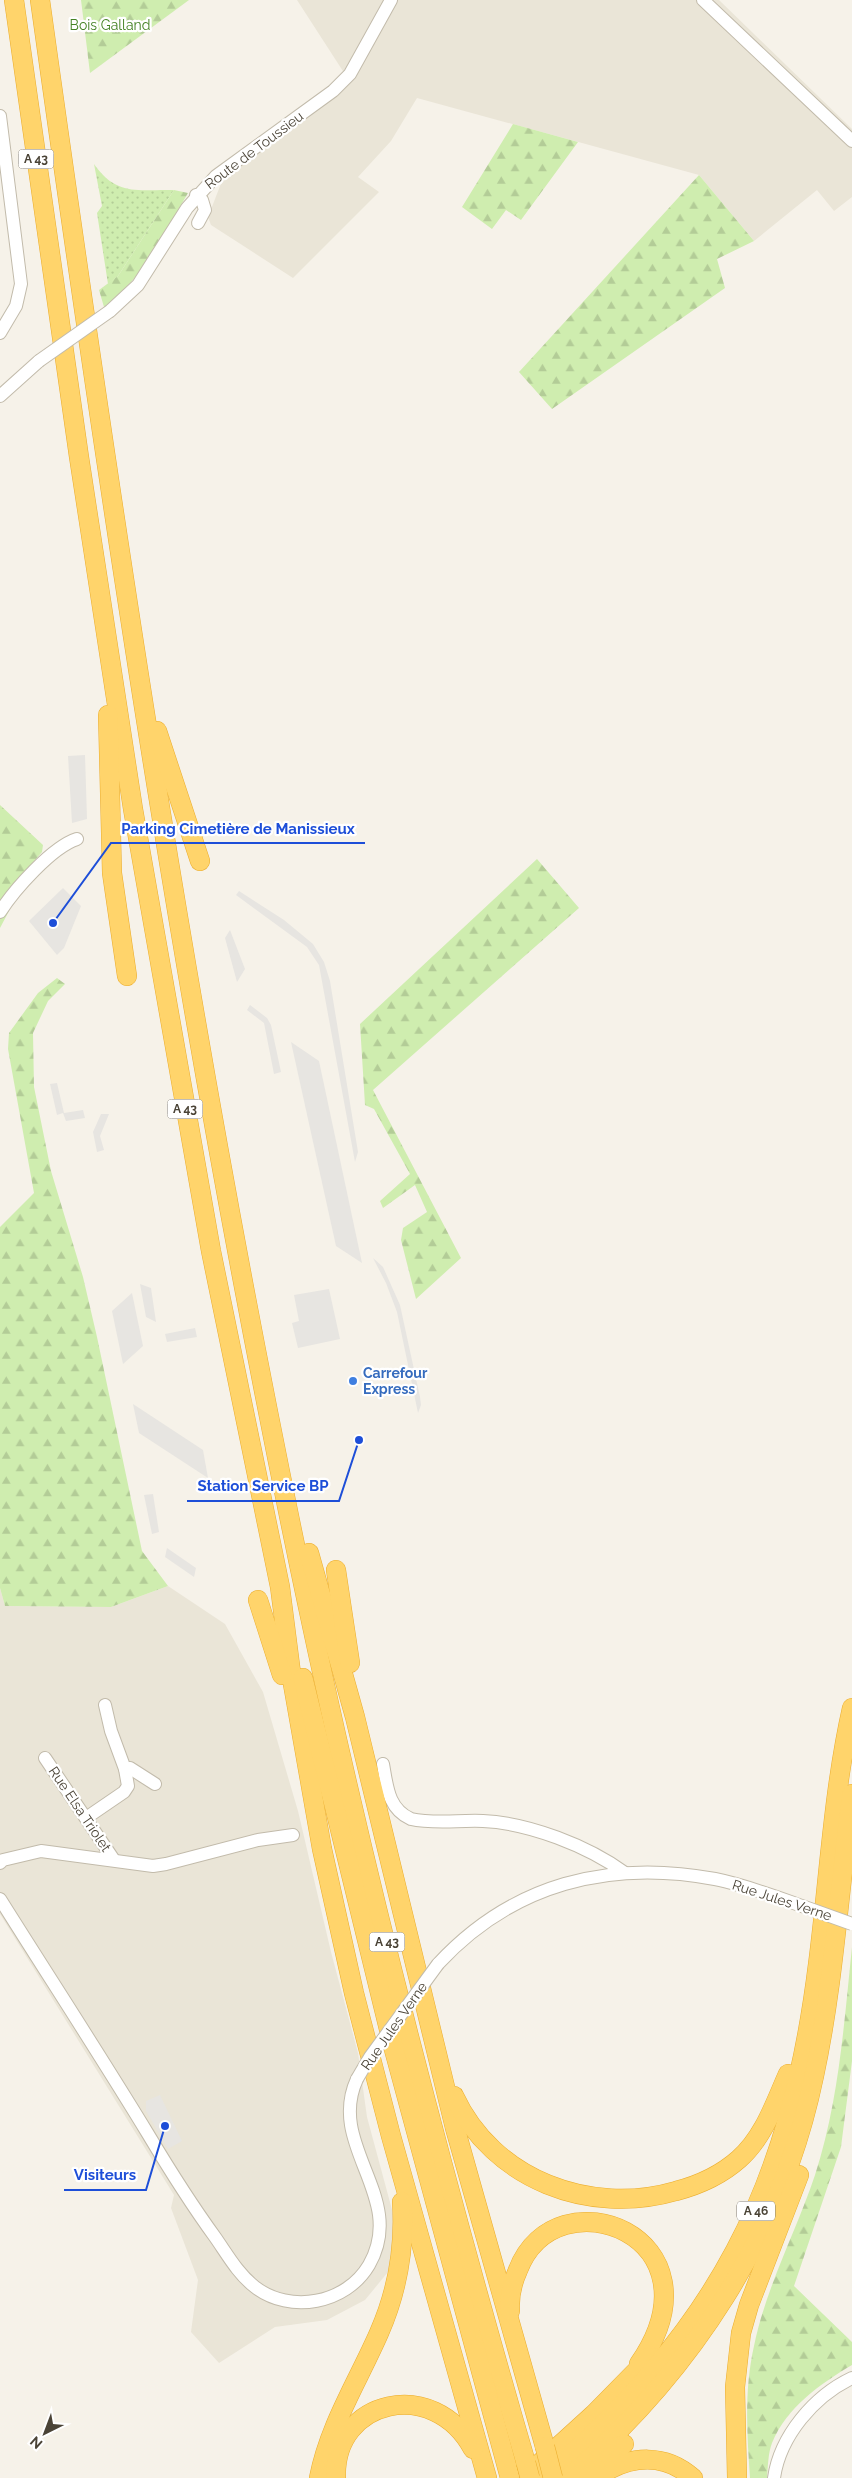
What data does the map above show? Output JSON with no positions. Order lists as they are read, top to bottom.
{
  "streets": {
    "highway": ["A 43", "A 46"],
    "street": ["Route de Toussieu", "Rue Elsa Triolet", "Rue Jules Verne"]
  },
  "parks": ["Bois Galland"],
  "places": [
    "Parking Cimetière de Manissieux",
    "Carrefour Express",
    "Station Service BP",
    "Visiteurs"
  ],
  "north": "bottom left"
}
